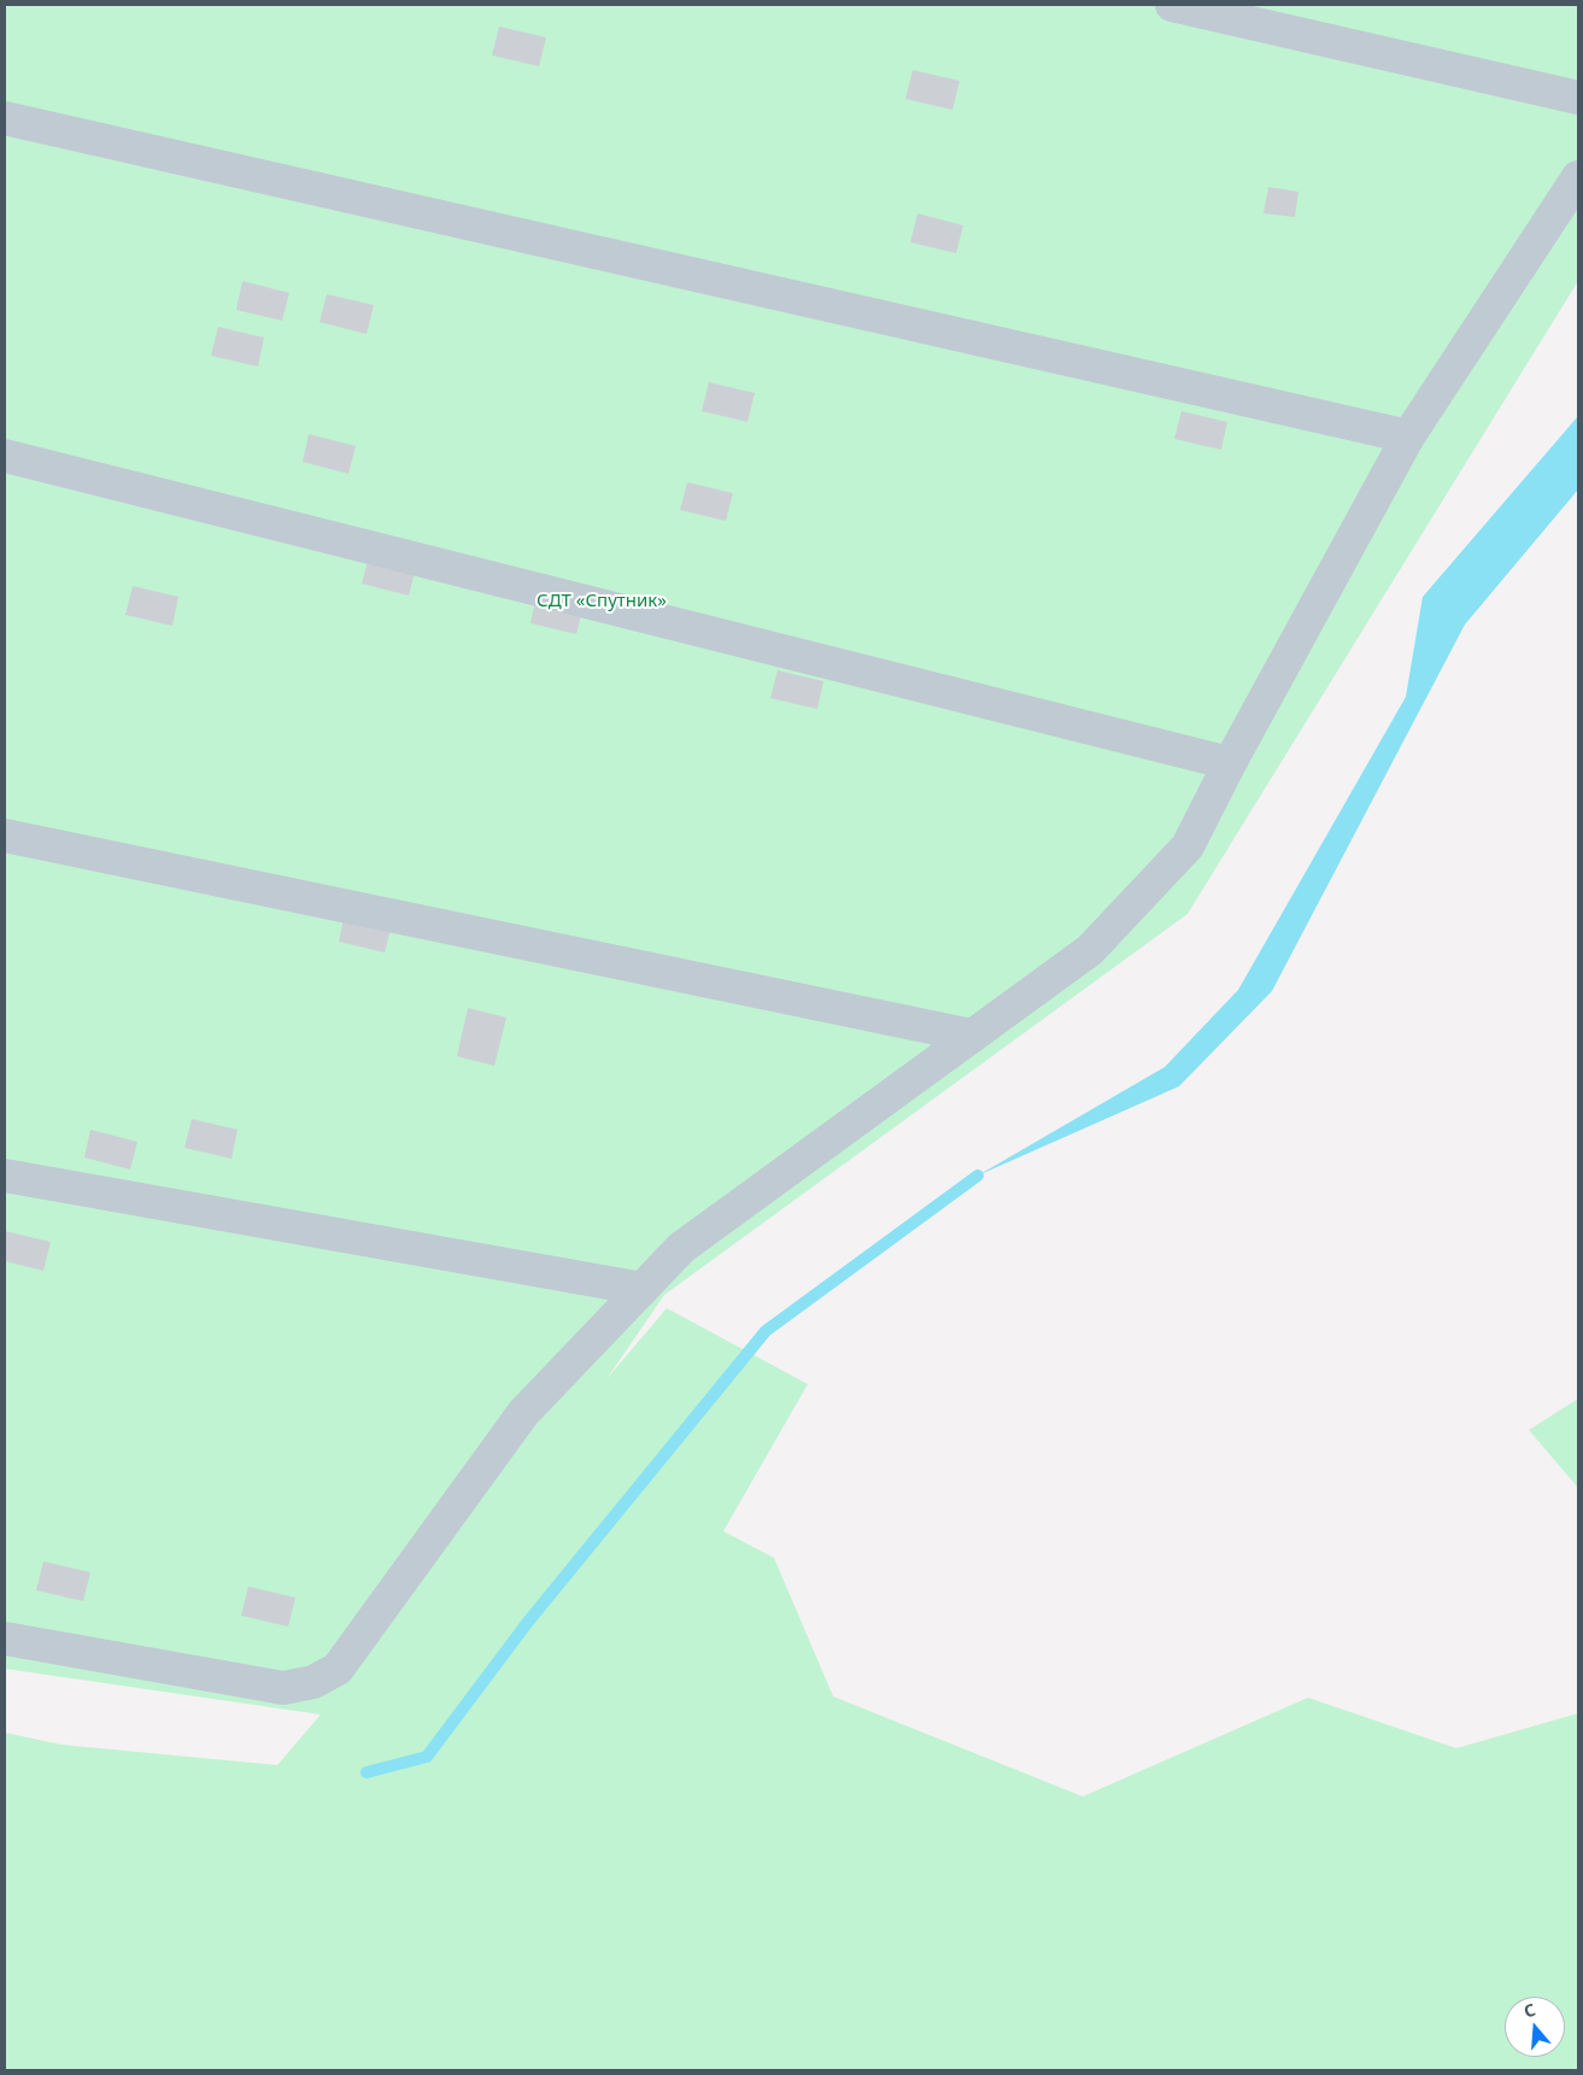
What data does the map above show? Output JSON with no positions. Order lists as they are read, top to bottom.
{
  "parks": ["СДТ «Спутник»"],
  "north": "top"
}
